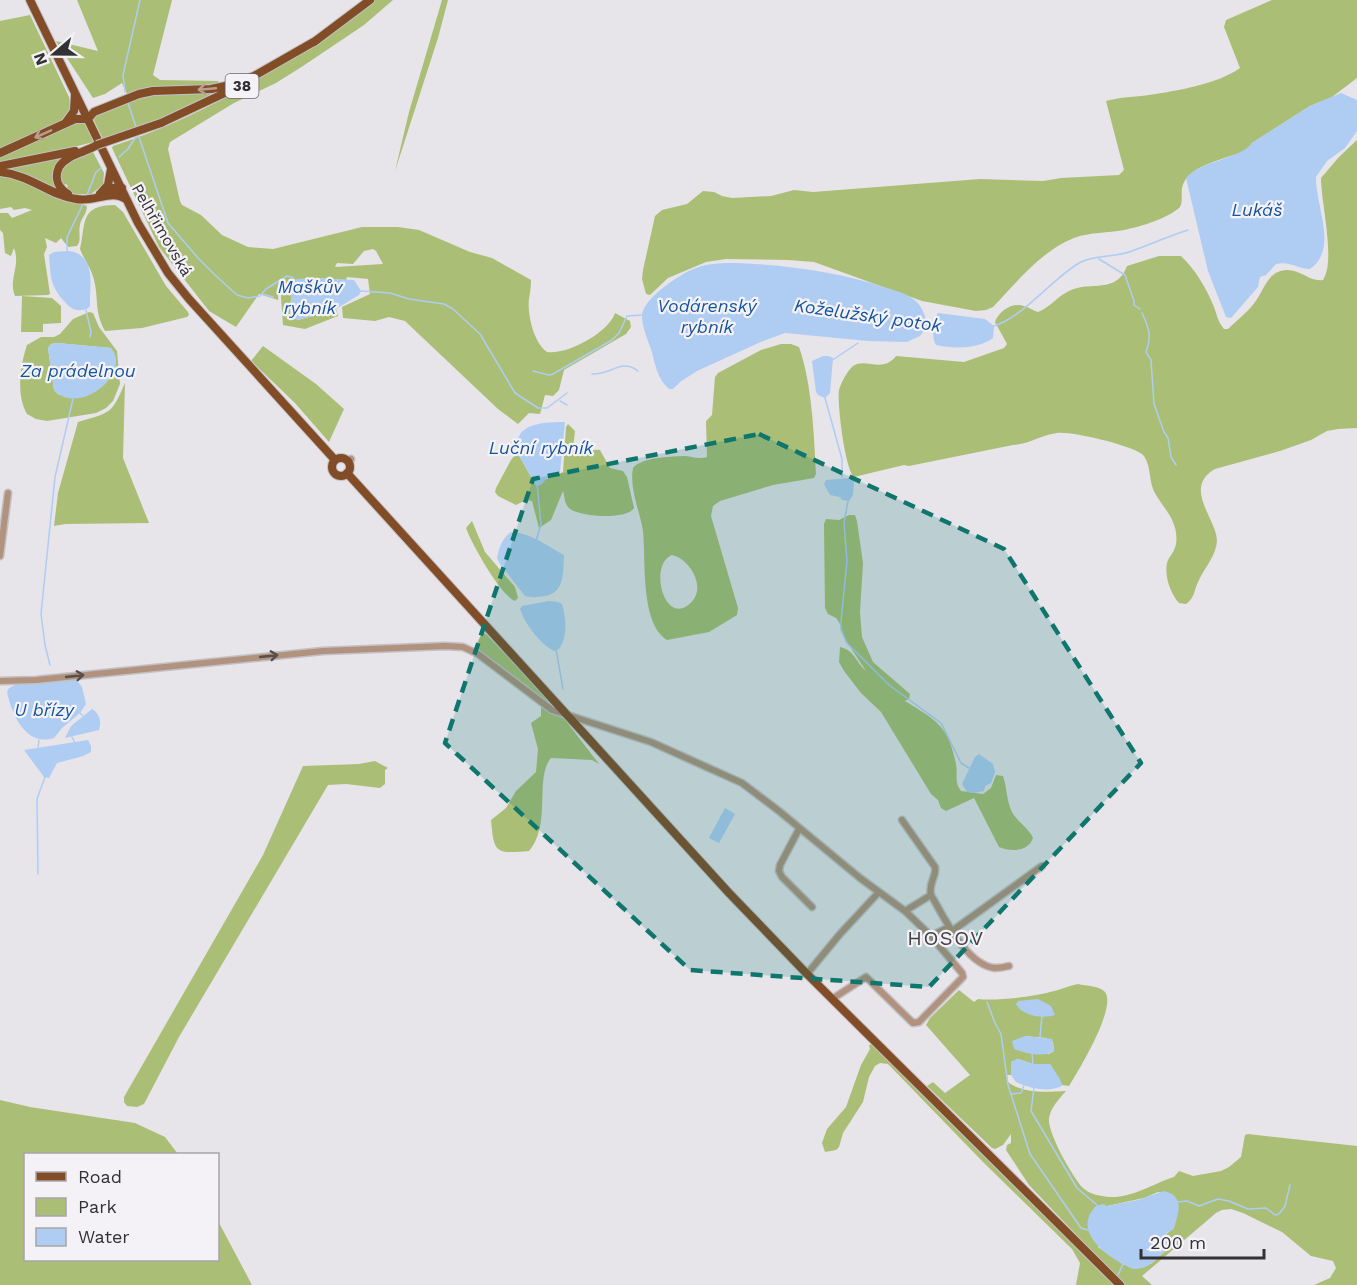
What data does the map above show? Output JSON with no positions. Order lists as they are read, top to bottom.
{
  "streets": {
    "main road": ["38", "Pelhřimovská"]
  },
  "districts": ["HOSOV"],
  "water": [
    "Lukáš",
    "Maškův rybník",
    "Vodárenský rybník",
    "Koželužský potok",
    "Za prádelnou",
    "Luční rybník",
    "U břízy"
  ],
  "legend": ["Road", "Park", "Water"],
  "scale_bar": "200 m",
  "north": "left"
}
